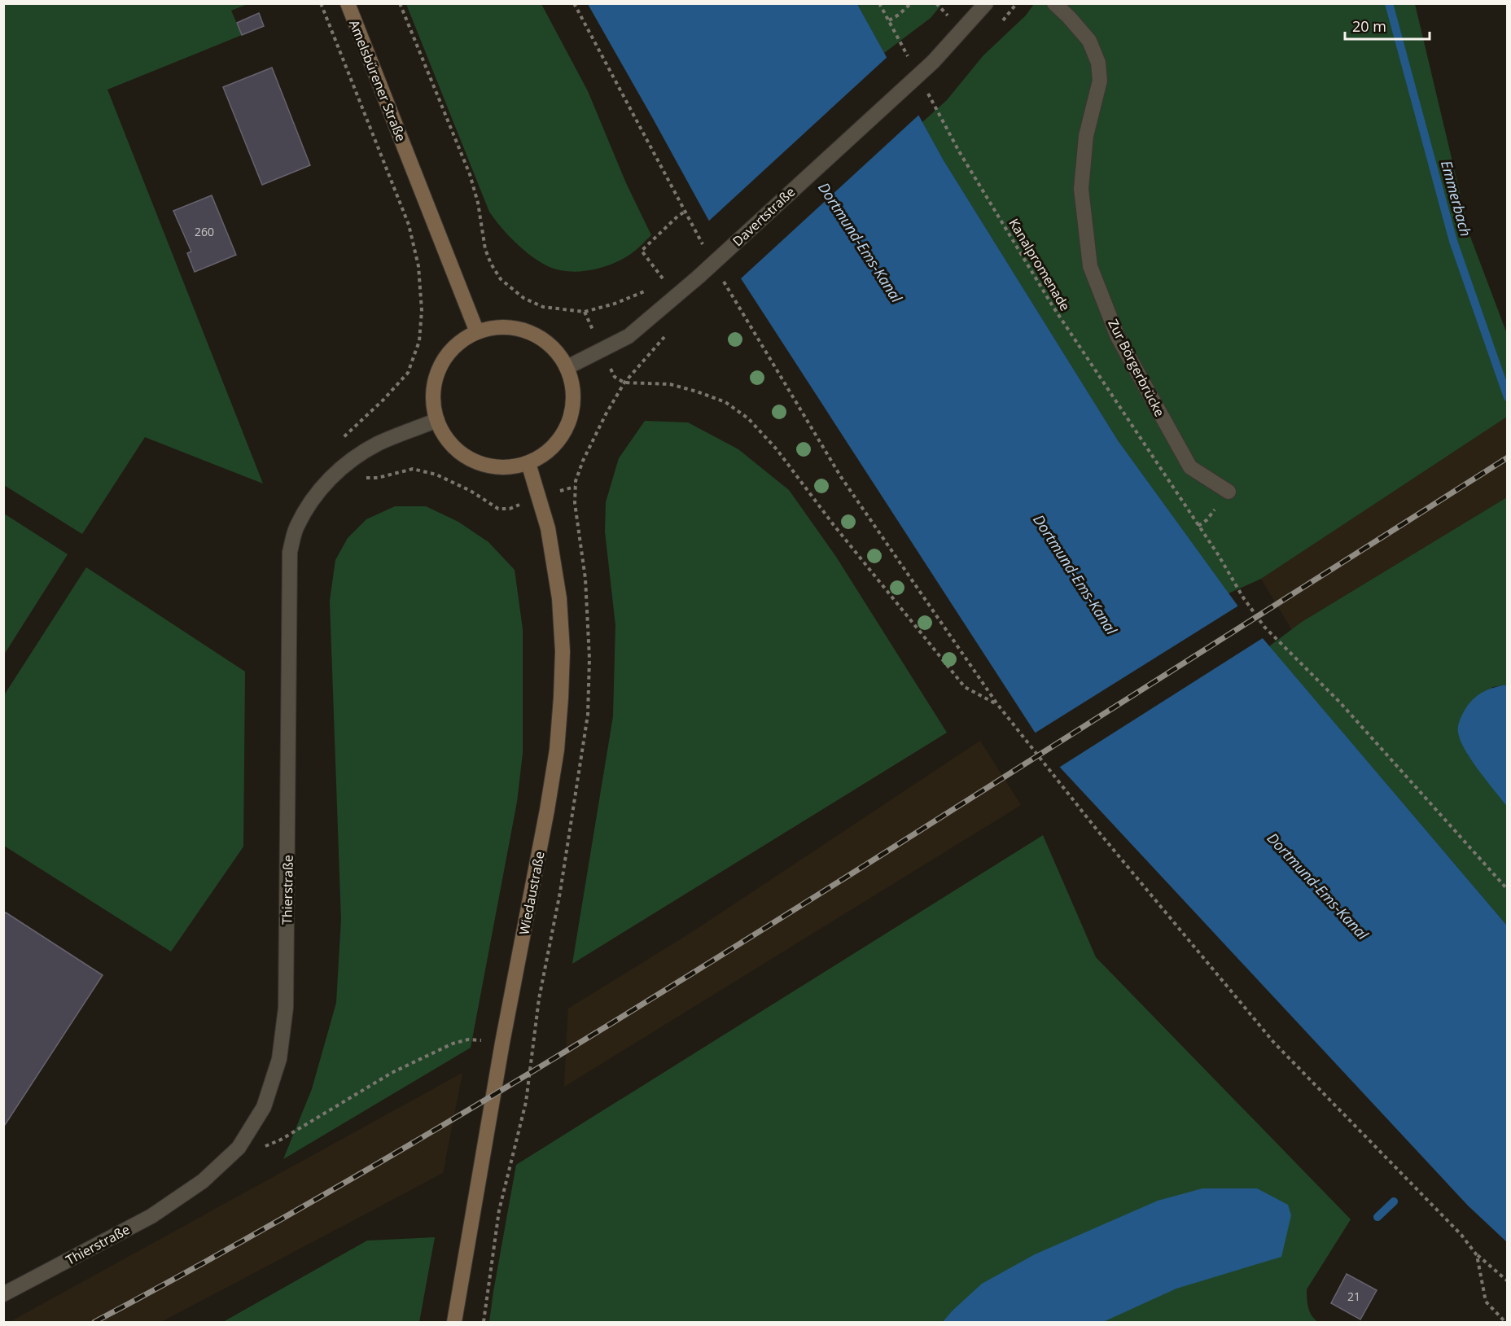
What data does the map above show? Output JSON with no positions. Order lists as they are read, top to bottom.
{
  "streets": {
    "main road": ["Amelsbürener Straße", "Wiedaustraße"],
    "street": ["Davertstraße", "Zur Börgerbrücke", "Thierstraße"],
    "path": ["Kanalpromenade"]
  },
  "crossings": [
    ["Amelsbürener Straße", "Davertstraße"],
    ["Amelsbürener Straße", "Thierstraße"],
    ["Amelsbürener Straße", "Wiedaustraße"],
    ["Davertstraße", "Thierstraße"],
    ["Davertstraße", "Wiedaustraße"],
    ["Thierstraße", "Wiedaustraße"]
  ],
  "water": ["Emmerbach", "Dortmund-Ems-Kanal"],
  "house_numbers": ["260", "21"],
  "scale_bar": "20 m"
}
